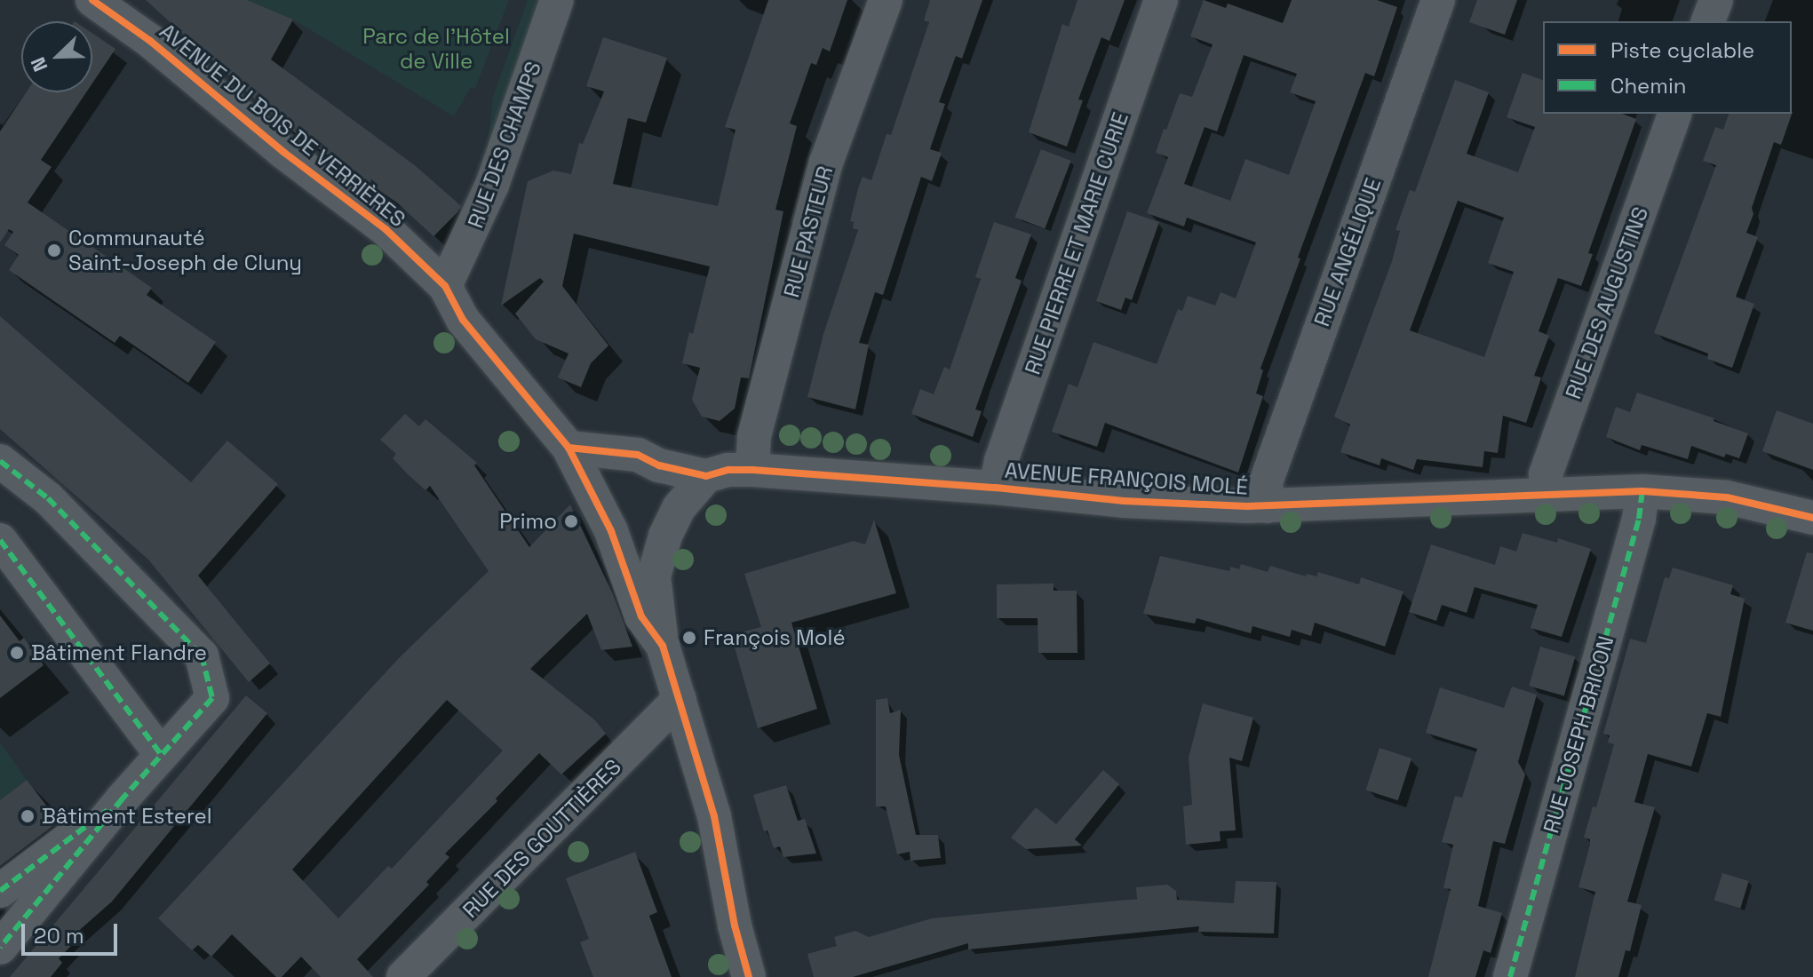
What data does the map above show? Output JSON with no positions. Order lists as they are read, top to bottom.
{
  "streets": {
    "street": [
      "AVENUE DU BOIS DE VERRIÈRES",
      "RUE DES CHAMPS",
      "RUE PASTEUR",
      "RUE PIERRE ET MARIE CURIE",
      "RUE ANGÉLIQUE",
      "RUE DES AUGUSTINS",
      "AVENUE FRANÇOIS MOLÉ",
      "RUE JOSEPH BRICON",
      "RUE DES GOUTTIÈRES"
    ]
  },
  "crossings": [
    ["AVENUE DU BOIS DE VERRIÈRES", "RUE DES CHAMPS"],
    ["AVENUE DU BOIS DE VERRIÈRES", "AVENUE FRANÇOIS MOLÉ"],
    ["AVENUE DU BOIS DE VERRIÈRES", "RUE DES GOUTTIÈRES"],
    ["RUE PASTEUR", "AVENUE FRANÇOIS MOLÉ"],
    ["RUE PIERRE ET MARIE CURIE", "AVENUE FRANÇOIS MOLÉ"],
    ["RUE ANGÉLIQUE", "AVENUE FRANÇOIS MOLÉ"],
    ["RUE DES AUGUSTINS", "AVENUE FRANÇOIS MOLÉ"],
    ["AVENUE FRANÇOIS MOLÉ", "RUE JOSEPH BRICON"]
  ],
  "parks": ["Parc de l'Hôtel de Ville"],
  "places": [
    "Communauté Saint-Joseph de Cluny",
    "Primo",
    "François Molé",
    "Bâtiment Flandre",
    "Bâtiment Esterel"
  ],
  "legend": ["Piste cyclable", "Chemin"],
  "scale_bar": "20 m",
  "north": "bottom left"
}
